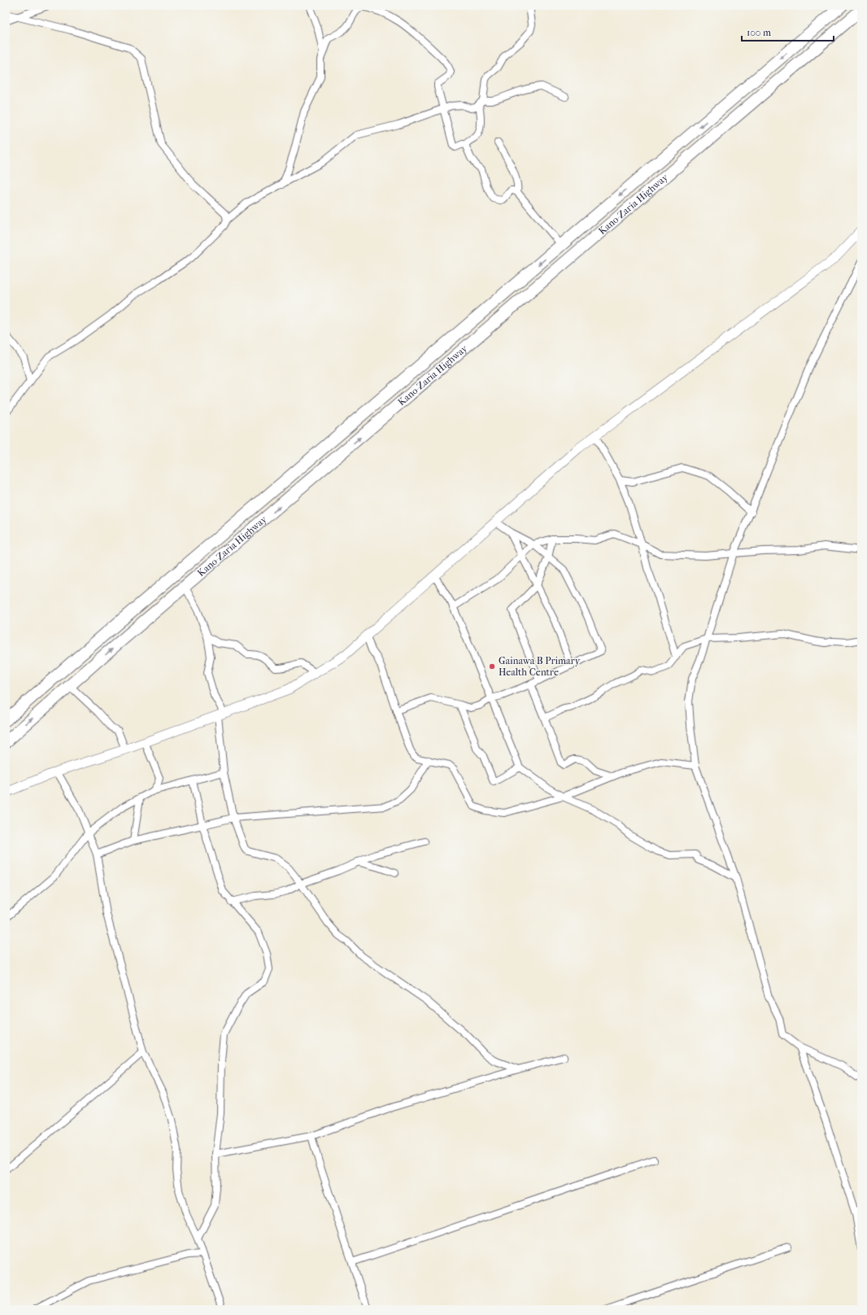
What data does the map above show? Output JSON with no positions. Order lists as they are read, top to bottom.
{
  "streets": {
    "highway": ["Kano-Zaria Highway"]
  },
  "places": ["Gainawa B Primary Health Centre"],
  "scale_bar": "100 m"
}
